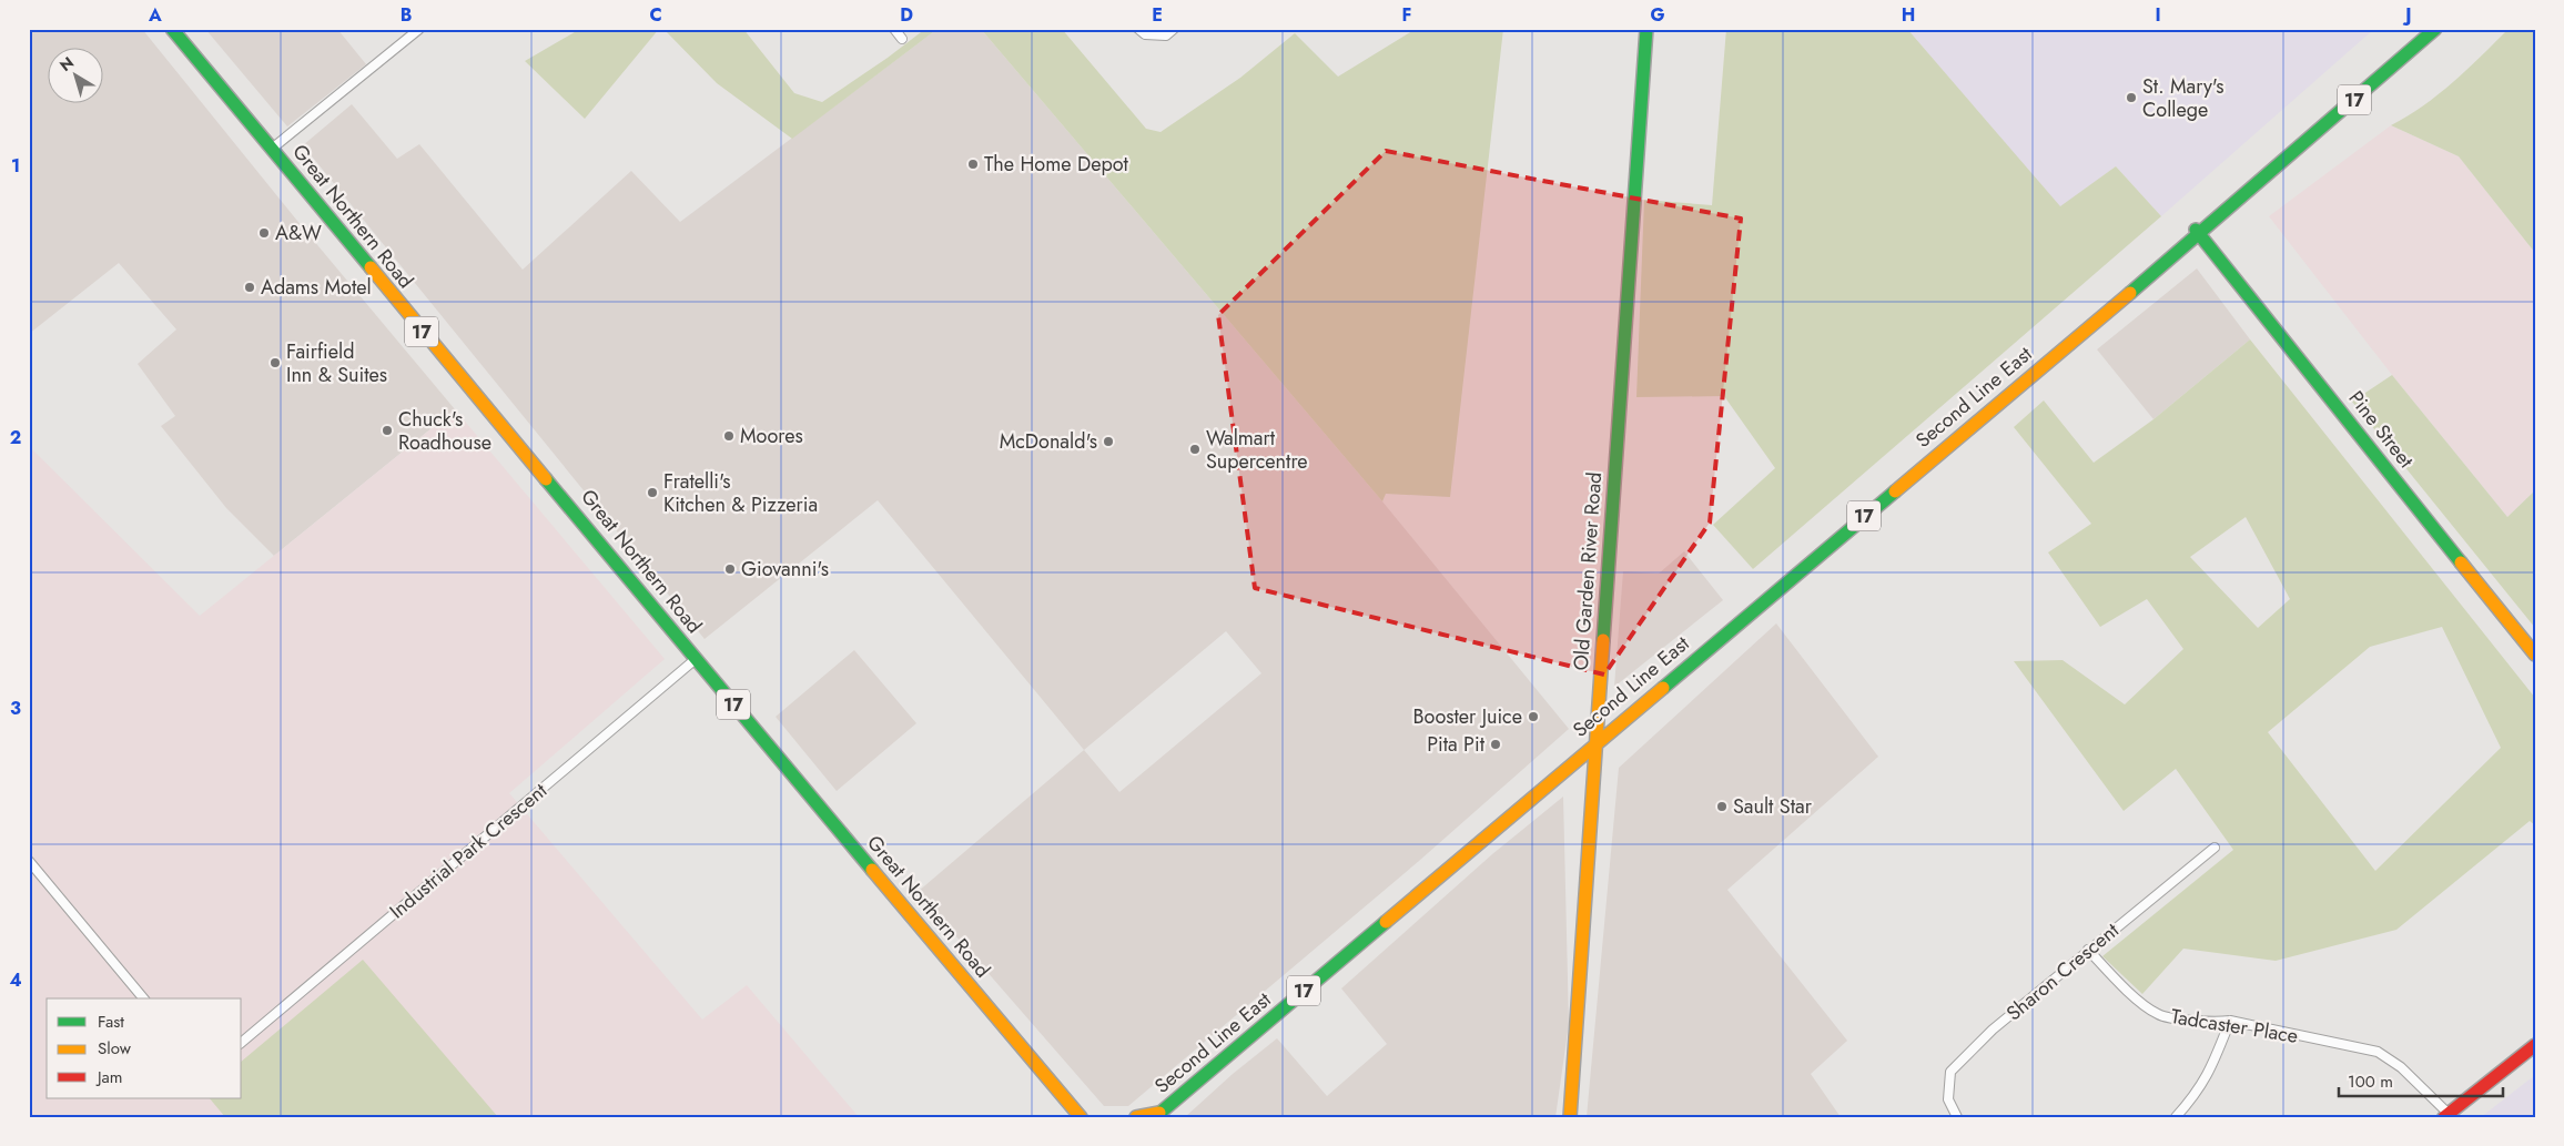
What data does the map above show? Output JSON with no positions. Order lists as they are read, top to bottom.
{
  "streets": {
    "main road": [
      "17",
      "Great Northern Road",
      "Second Line East",
      "Pine Street",
      "Old Garden River Road"
    ],
    "street": ["Industrial Park Crescent", "Sharon Crescent", "Tadcaster Place"]
  },
  "crossings": [
    ["Great Northern Road", "Industrial Park Crescent"],
    ["Second Line East", "Pine Street"],
    ["Second Line East", "Old Garden River Road"],
    ["Sharon Crescent", "Tadcaster Place"]
  ],
  "places": [
    "St. Mary's College",
    "The Home Depot",
    "A&W",
    "Adams Motel",
    "Fairfield Inn & Suites",
    "Chuck's Roadhouse",
    "Moores",
    "McDonald's",
    "Walmart Supercentre",
    "Fratelli's Kitchen & Pizzeria",
    "Giovanni's",
    "Booster Juice",
    "Pita Pit",
    "Sault Star"
  ],
  "legend": ["Fast", "Slow", "Jam"],
  "scale_bar": "100 m",
  "north": "top left",
  "grid": {
    "columns": [
      "A",
      "B",
      "C",
      "D",
      "E",
      "F",
      "G",
      "H",
      "I",
      "J"
    ],
    "rows": [
      "1",
      "2",
      "3",
      "4"
    ]
  }
}
